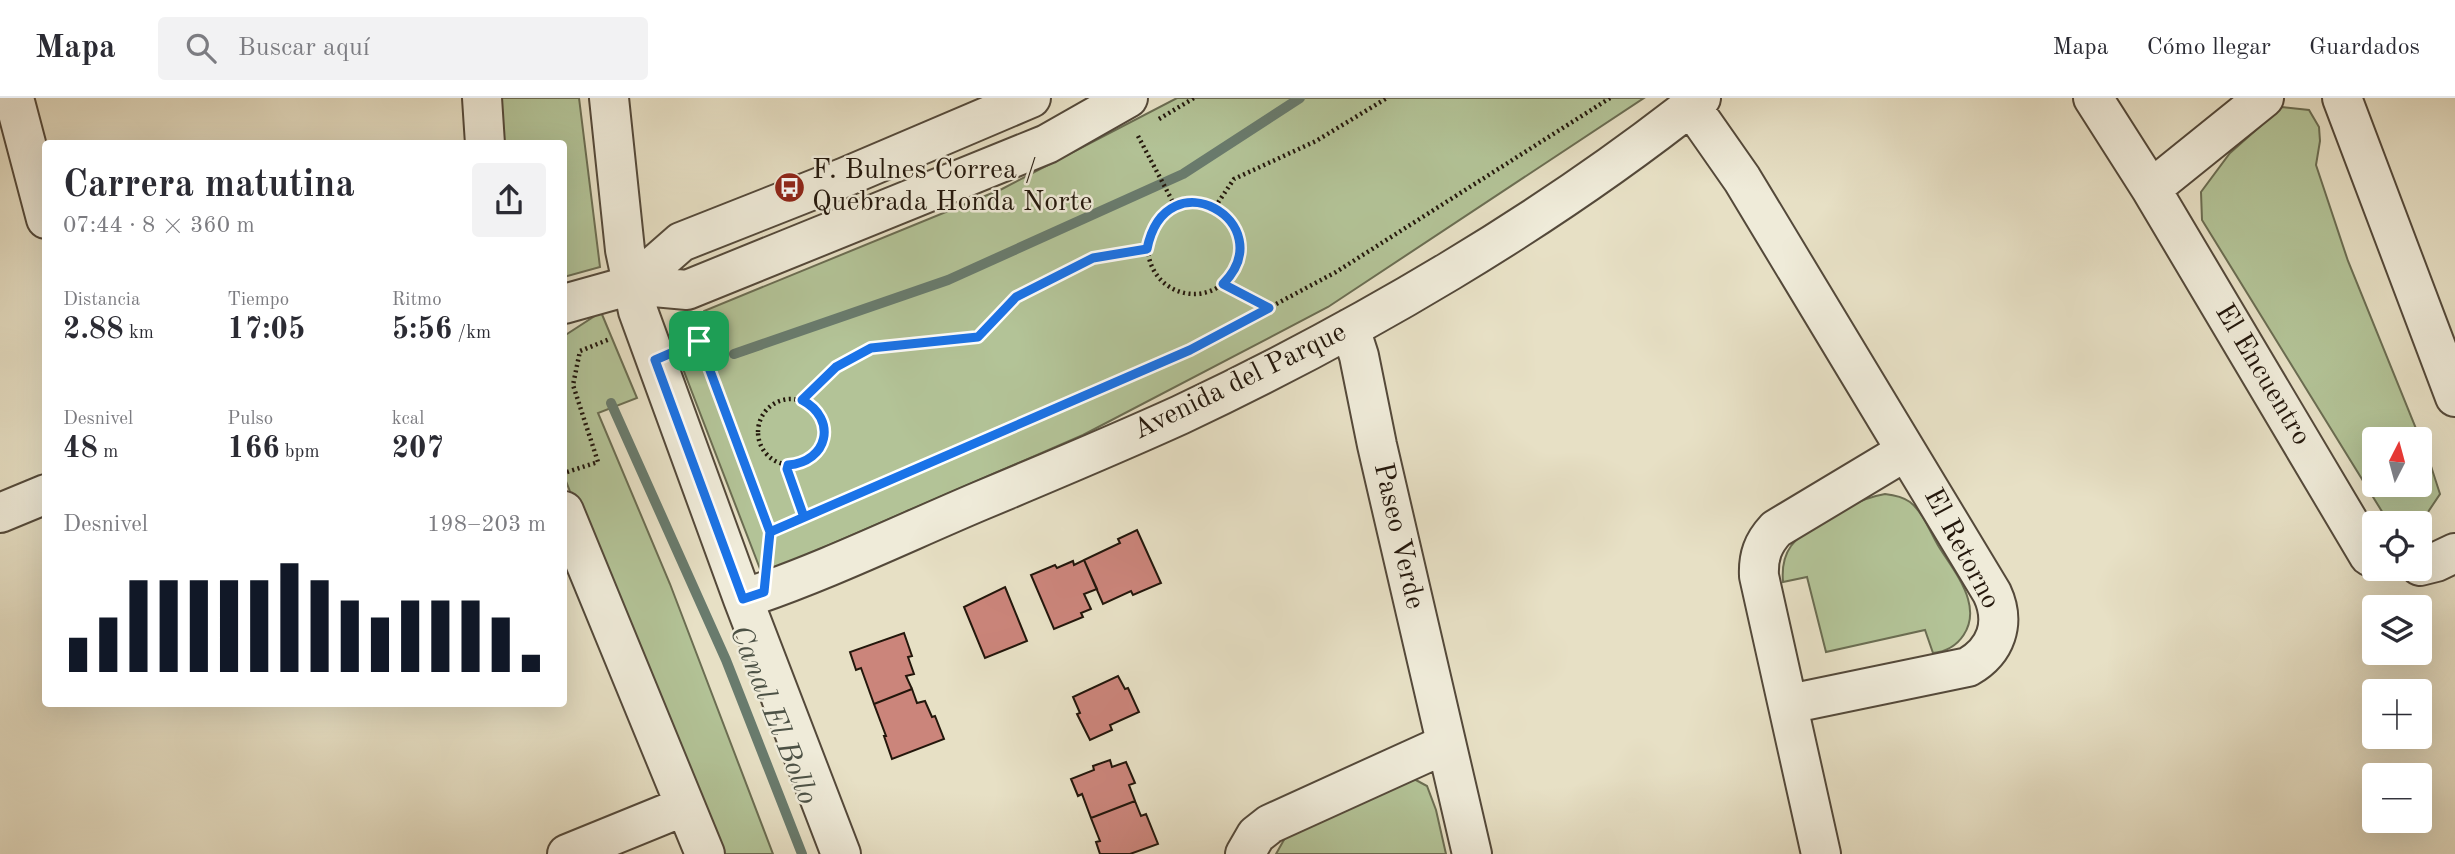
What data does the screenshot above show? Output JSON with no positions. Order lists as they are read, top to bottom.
{
  "streets": {
    "street": [
      "El Encuentro",
      "Avenida del Parque",
      "Paseo Verde",
      "El Retorno"
    ]
  },
  "crossings": [
    ["Avenida del Parque", "Paseo Verde"],
    ["Avenida del Parque", "El Retorno"]
  ],
  "water": ["Canal El Bollo"],
  "places": {
    "bus stop": ["F. Bulnes Correa / Quebrada Honda Norte"]
  },
  "north": "top",
  "page": {
    "header": "Mapa",
    "search": "Buscar aquí",
    "nav": ["Mapa", "Cómo llegar", "Guardados"],
    "heading": ["Carrera matutina", "07:44 · 8 × 360 m"],
    "stats": [
      ["Distancia", "2.88 km"],
      ["Tiempo", "17:05"],
      ["Ritmo", "5:56 /km"],
      ["Desnivel", "48 m"],
      ["Pulso", "166 bpm"],
      ["kcal", "207"]
    ],
    "map_buttons": ["+", "−"],
    "chart": ["Desnivel", "198–203 m"]
  }
}
